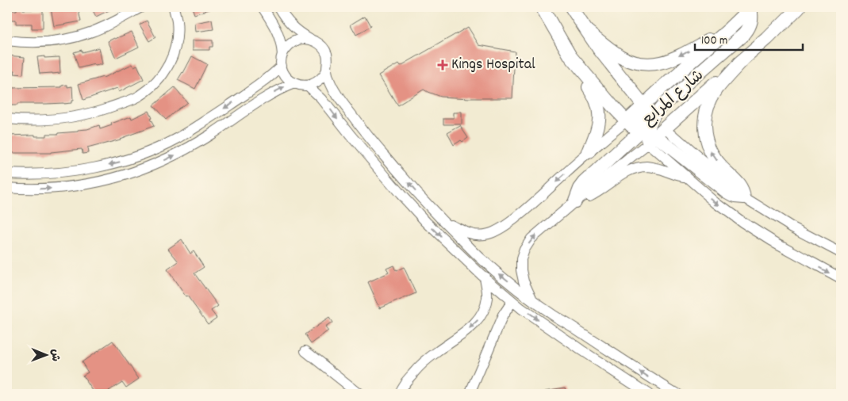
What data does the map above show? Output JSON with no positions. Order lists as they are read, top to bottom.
{
  "streets": {
    "main road": ["شارع المرابع"]
  },
  "places": {
    "health": ["Kings Hospital"]
  },
  "scale_bar": "100 m",
  "north": "right"
}
